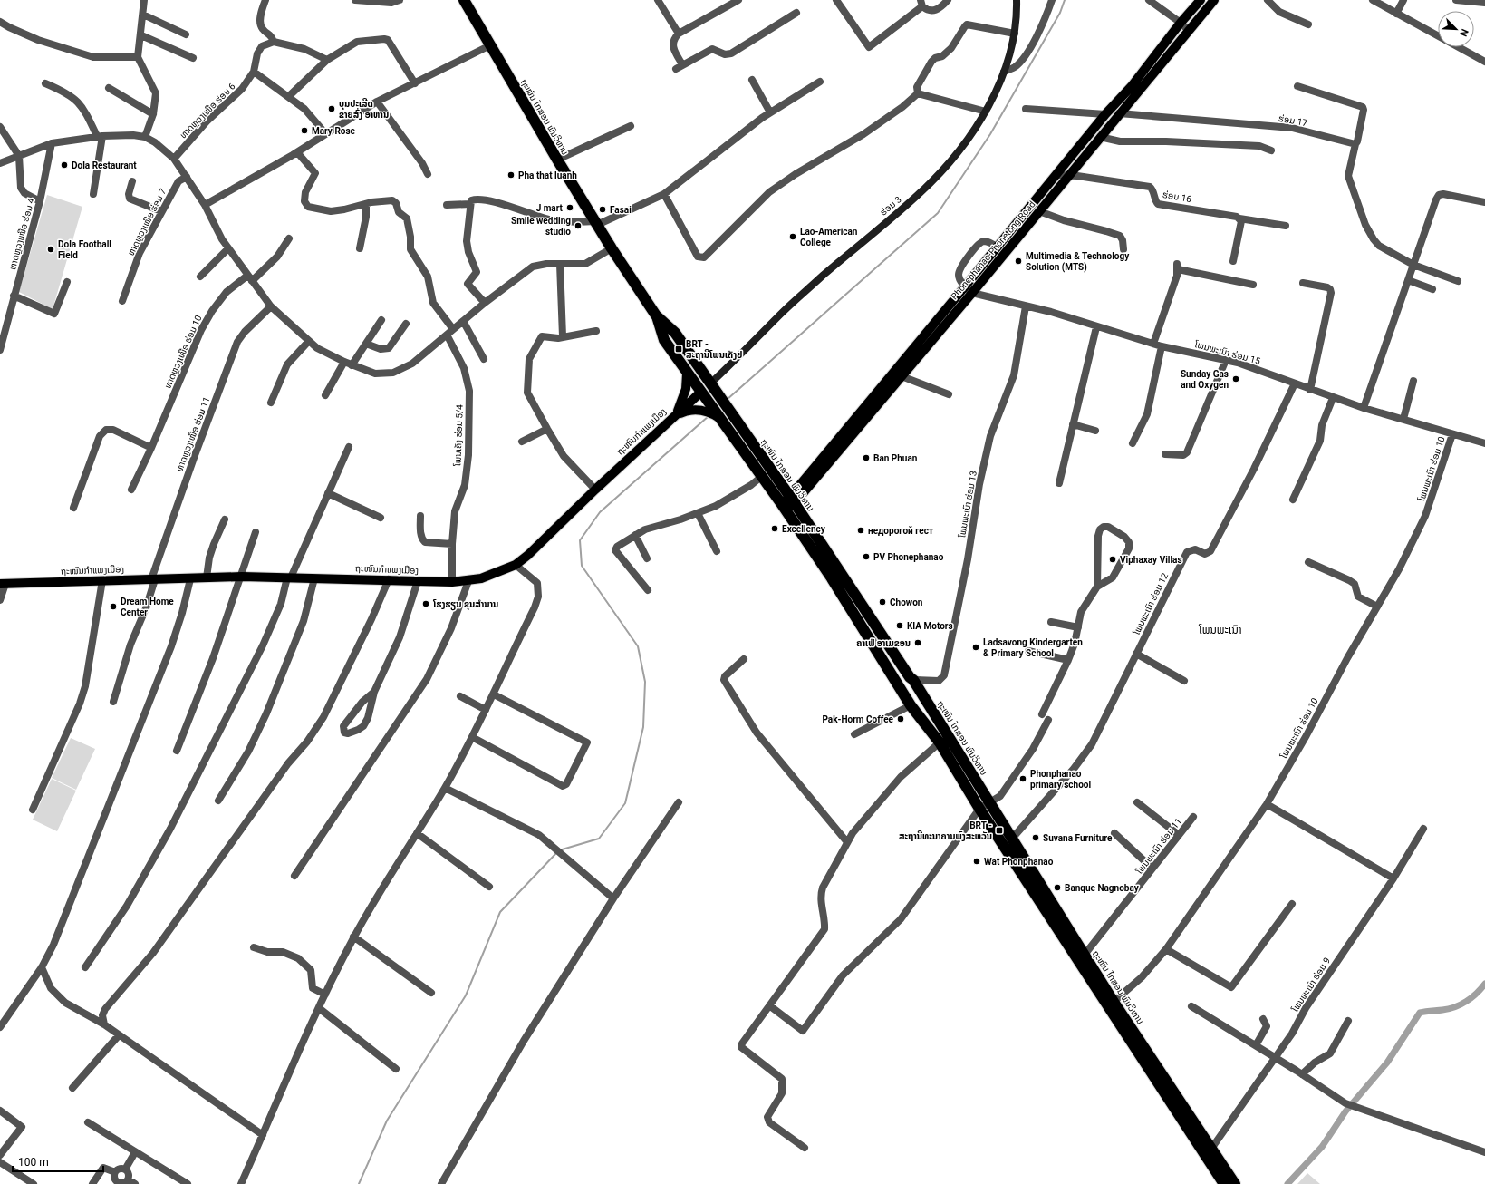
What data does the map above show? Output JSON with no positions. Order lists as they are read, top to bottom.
{
  "streets": {
    "highway": ["ຖະໜົນ ໄກສອນ ພົມວິຫານ"],
    "main road": ["Phonephanao-Phonetong Road", "ຖະໜົນກຳແພງເມືອງ"],
    "street": [
      "ທາດຫຼວງເໜືອ ຮ່ອມ 6",
      "ຮ່ອມ 17",
      "ຮ່ອມ 16",
      "ຮ່ອມ 3",
      "ທາດຫຼວງເໜືອ ຮ່ອມ 7",
      "ທາດຫຼວງເໜືອ ຮ່ອມ 4",
      "ທາດຫຼວງເໜືອ ຮ່ອມ 10",
      "ໂພນພະເນົາ ຮ່ອມ 15",
      "ທາດຫຼວງເໜືອ ຮ່ອມ 11",
      "ໂພນເຄັງ ຮ່ອມ 5/4",
      "ໂພນພະເນົາ ຮ່ອມ 10",
      "ໂພນພະເນົາ ຮ່ອມ 13",
      "ໂພນພະເນົາ ຮ່ອມ 12",
      "ໂພນພະເນົາ ຮ່ອມ 11",
      "ໂພນພະເນົາ ຮ່ອມ 9"
    ]
  },
  "crossings": [
    ["ຖະໜົນ ໄກສອນ ພົມວິຫານ", "ຮ່ອມ 3"],
    ["ຖະໜົນ ໄກສອນ ພົມວິຫານ", "Phonephanao-Phonetong Road"],
    ["ຖະໜົນ ໄກສອນ ພົມວິຫານ", "ຖະໜົນກຳແພງເມືອງ"],
    ["ຖະໜົນ ໄກສອນ ພົມວິຫານ", "ໂພນພະເນົາ ຮ່ອມ 10"],
    ["ຖະໜົນ ໄກສອນ ພົມວິຫານ", "ໂພນພະເນົາ ຮ່ອມ 13"],
    ["ຖະໜົນ ໄກສອນ ພົມວິຫານ", "ໂພນພະເນົາ ຮ່ອມ 12"],
    ["ຖະໜົນ ໄກສອນ ພົມວິຫານ", "ໂພນພະເນົາ ຮ່ອມ 11"],
    ["ຖະໜົນ ໄກສອນ ພົມວິຫານ", "ໂພນພະເນົາ ຮ່ອມ 9"],
    ["ຮ່ອມ 17", "Phonephanao-Phonetong Road"],
    ["ຮ່ອມ 16", "Phonephanao-Phonetong Road"],
    ["Phonephanao-Phonetong Road", "ໂພນພະເນົາ ຮ່ອມ 15"],
    ["ໂພນພະເນົາ ຮ່ອມ 15", "ໂພນພະເນົາ ຮ່ອມ 10"],
    ["ໂພນພະເນົາ ຮ່ອມ 15", "ໂພນພະເນົາ ຮ່ອມ 13"],
    ["ໂພນພະເນົາ ຮ່ອມ 15", "ໂພນພະເນົາ ຮ່ອມ 12"],
    ["ຖະໜົນກຳແພງເມືອງ", "ທາດຫຼວງເໜືອ ຮ່ອມ 11"],
    ["ຖະໜົນກຳແພງເມືອງ", "ໂພນເຄັງ ຮ່ອມ 5/4"]
  ],
  "districts": ["ໂພນພະເນົາ"],
  "places": {
    "other": [
      "ບຸນປະເສີດ ຂາຍສົ່ງ ອາຫານ",
      "Mary Rose",
      "Dola Restaurant",
      "Pha that luanh",
      "J mart",
      "Fasai",
      "Smile wedding studio",
      "Lao-American College",
      "Dola Football Field",
      "Multimedia & Technology Solution (MTS)",
      "Sunday Gas and Oxygen",
      "Ban Phuan",
      "Excellency",
      "недорогой гест",
      "PV Phonephanao",
      "Viphaxay Villas",
      "Chowon",
      "ໂຮງຮຽນ ຂຸນສຳນານ",
      "Dream Home Center",
      "KIA Motors",
      "ຄາເຟ່ ອາເມຂອນ",
      "Ladsavong Kindergarten & Primary School",
      "Pak-Horm Coffee",
      "Phonphanao primary school",
      "Suvana Furniture",
      "Wat Phonphanao",
      "Banque Nagnobay"
    ],
    "transit": ["BRT - ສະຖານີໂພນເຄັງຢ", "BRT - ສະຖານີທະນາຄານພົງສະຫວັນ"]
  },
  "scale_bar": "100 m",
  "north": "bottom right"
}
